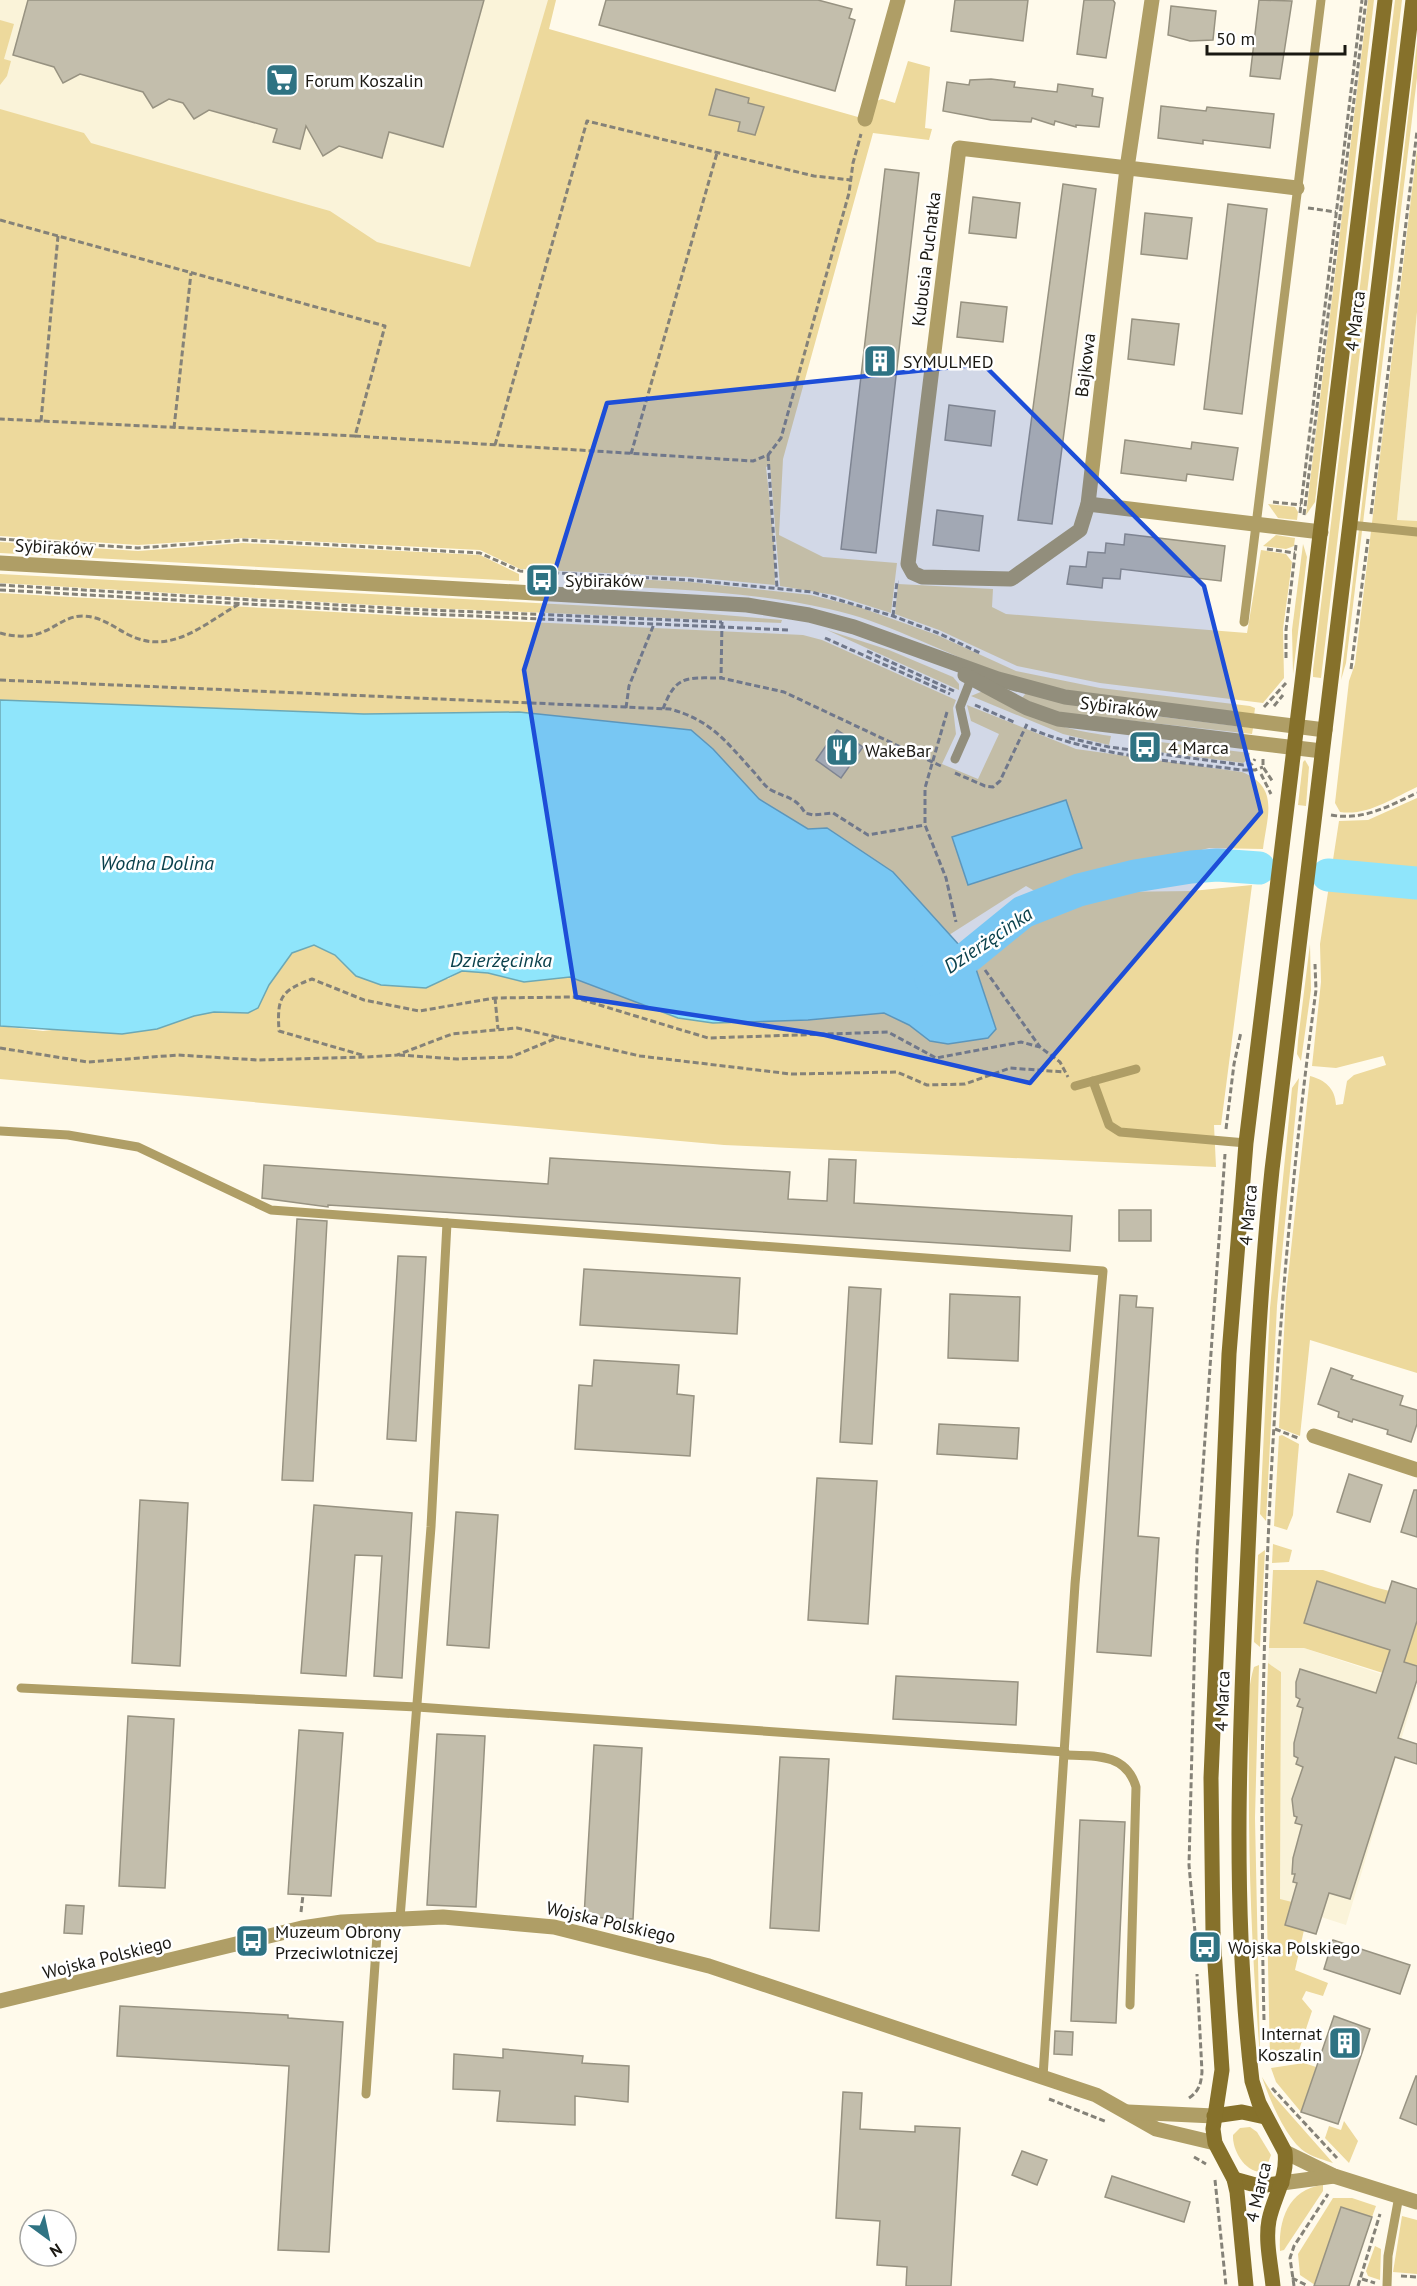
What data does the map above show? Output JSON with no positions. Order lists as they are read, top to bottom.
{
  "streets": {
    "main road": ["4 Marca", "Wojska Polskiego"],
    "street": ["Kubusia Puchatka", "Bajkowa", "Sybiraków"]
  },
  "crossings": [
    ["Kubusia Puchatka", "Bajkowa"],
    ["4 Marca", "Sybiraków"],
    ["4 Marca", "Wojska Polskiego"]
  ],
  "water": ["Wodna Dolina", "Dzierżęcinka"],
  "places": {
    "supermarket": ["Forum Koszalin"],
    "building": ["SYMULMED", "Internat Koszalin"],
    "bus stop": [
      "Sybiraków",
      "4 Marca",
      "Muzeum Obrony Przeciwlotniczej",
      "Wojska Polskiego"
    ],
    "restaurant": ["WakeBar"]
  },
  "scale_bar": "50 m",
  "north": "bottom right"
}
